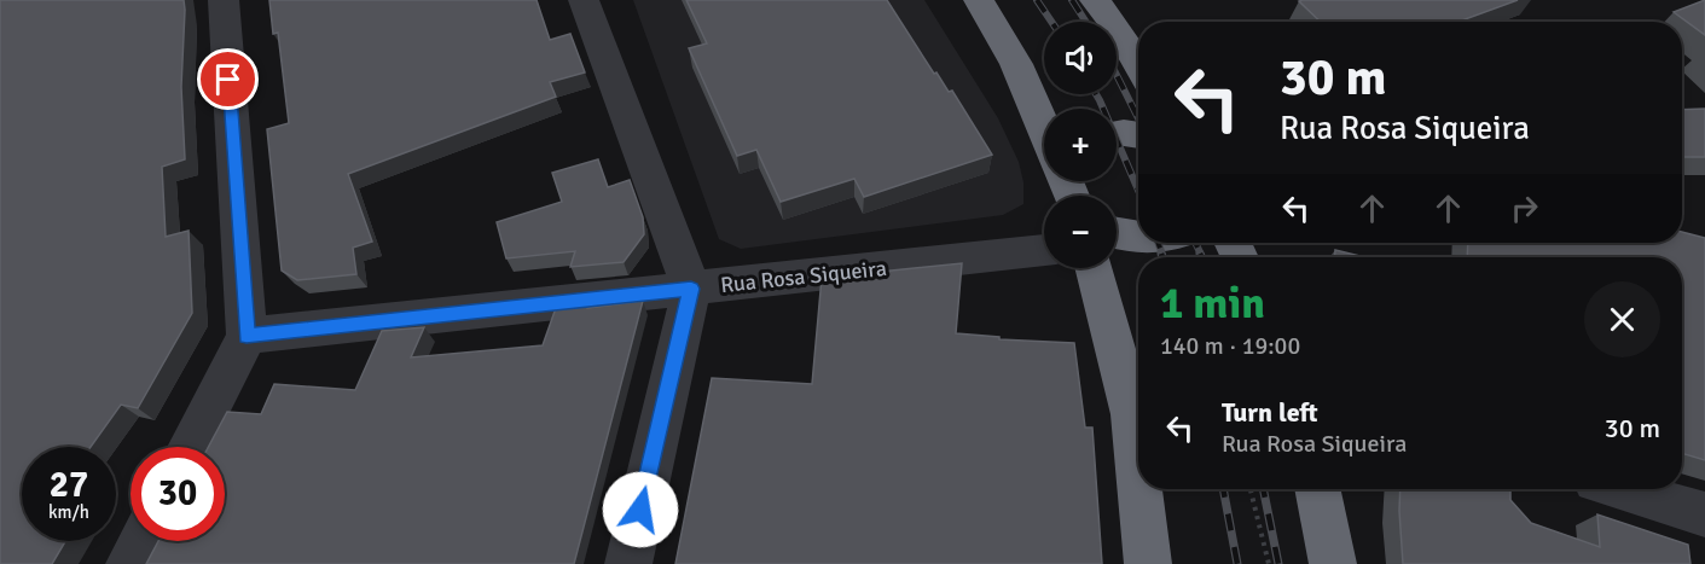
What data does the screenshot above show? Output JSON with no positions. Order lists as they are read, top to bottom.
{
  "streets": {
    "street": ["Rua Rosa Siqueira"]
  },
  "page": {
    "map_buttons": ["+", "−"],
    "turn": ["30 m", "Rua Rosa Siqueira"],
    "heading": ["1 min", "140 m · 19:00"],
    "list": [
      {
        "name": "Turn left",
        "note": "Rua Rosa Siqueira",
        "value": "30 m"
      }
    ],
    "speed": "27 km/h",
    "limit": "30"
  }
}
